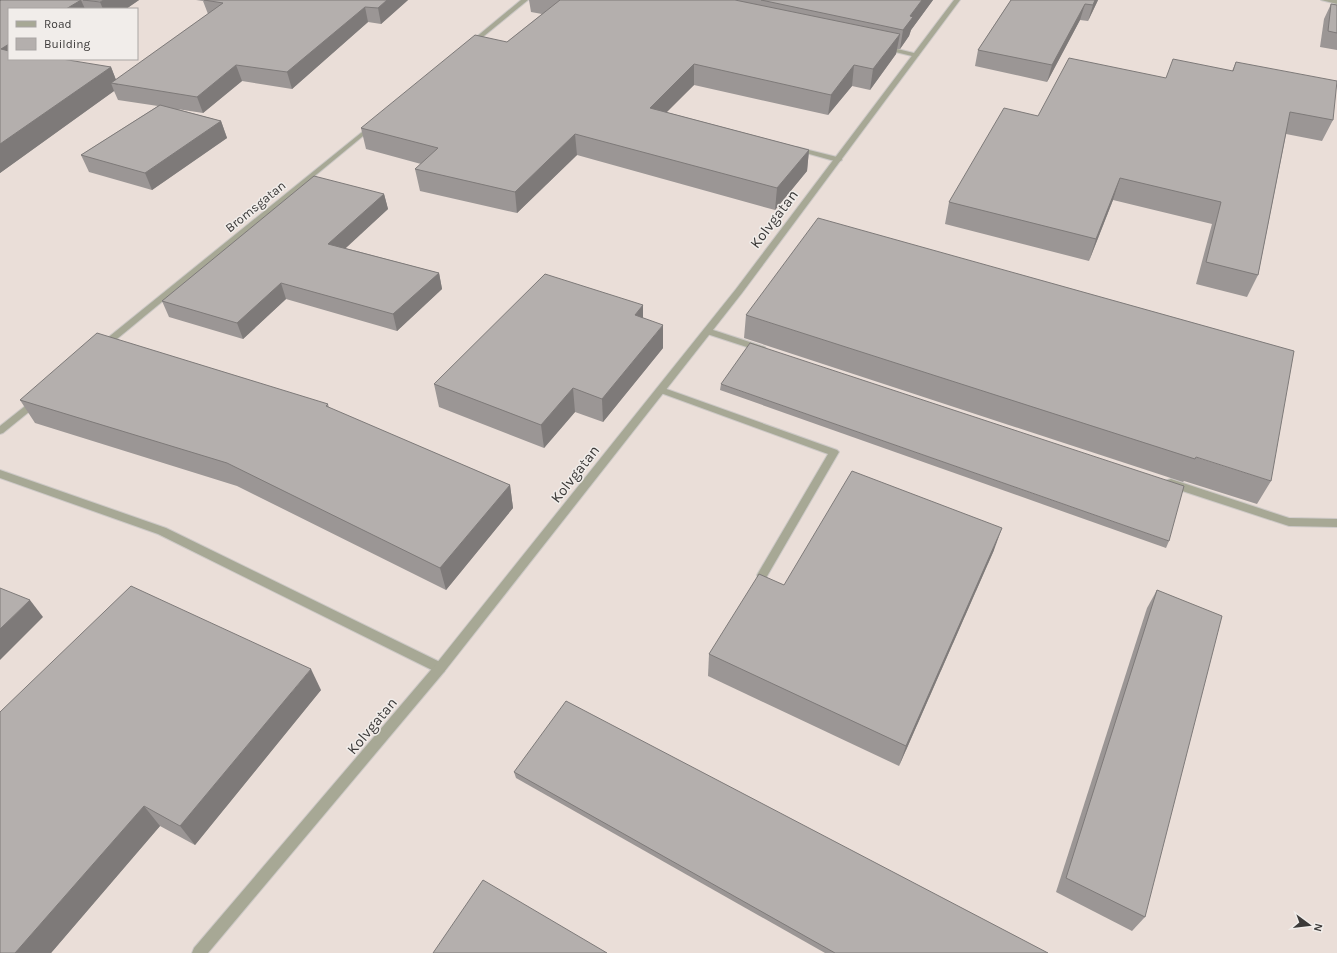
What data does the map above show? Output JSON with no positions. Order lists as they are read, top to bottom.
{
  "streets": {
    "street": ["Bromsgatan", "Kolvgatan"]
  },
  "legend": ["Road", "Building"],
  "north": "right"
}
